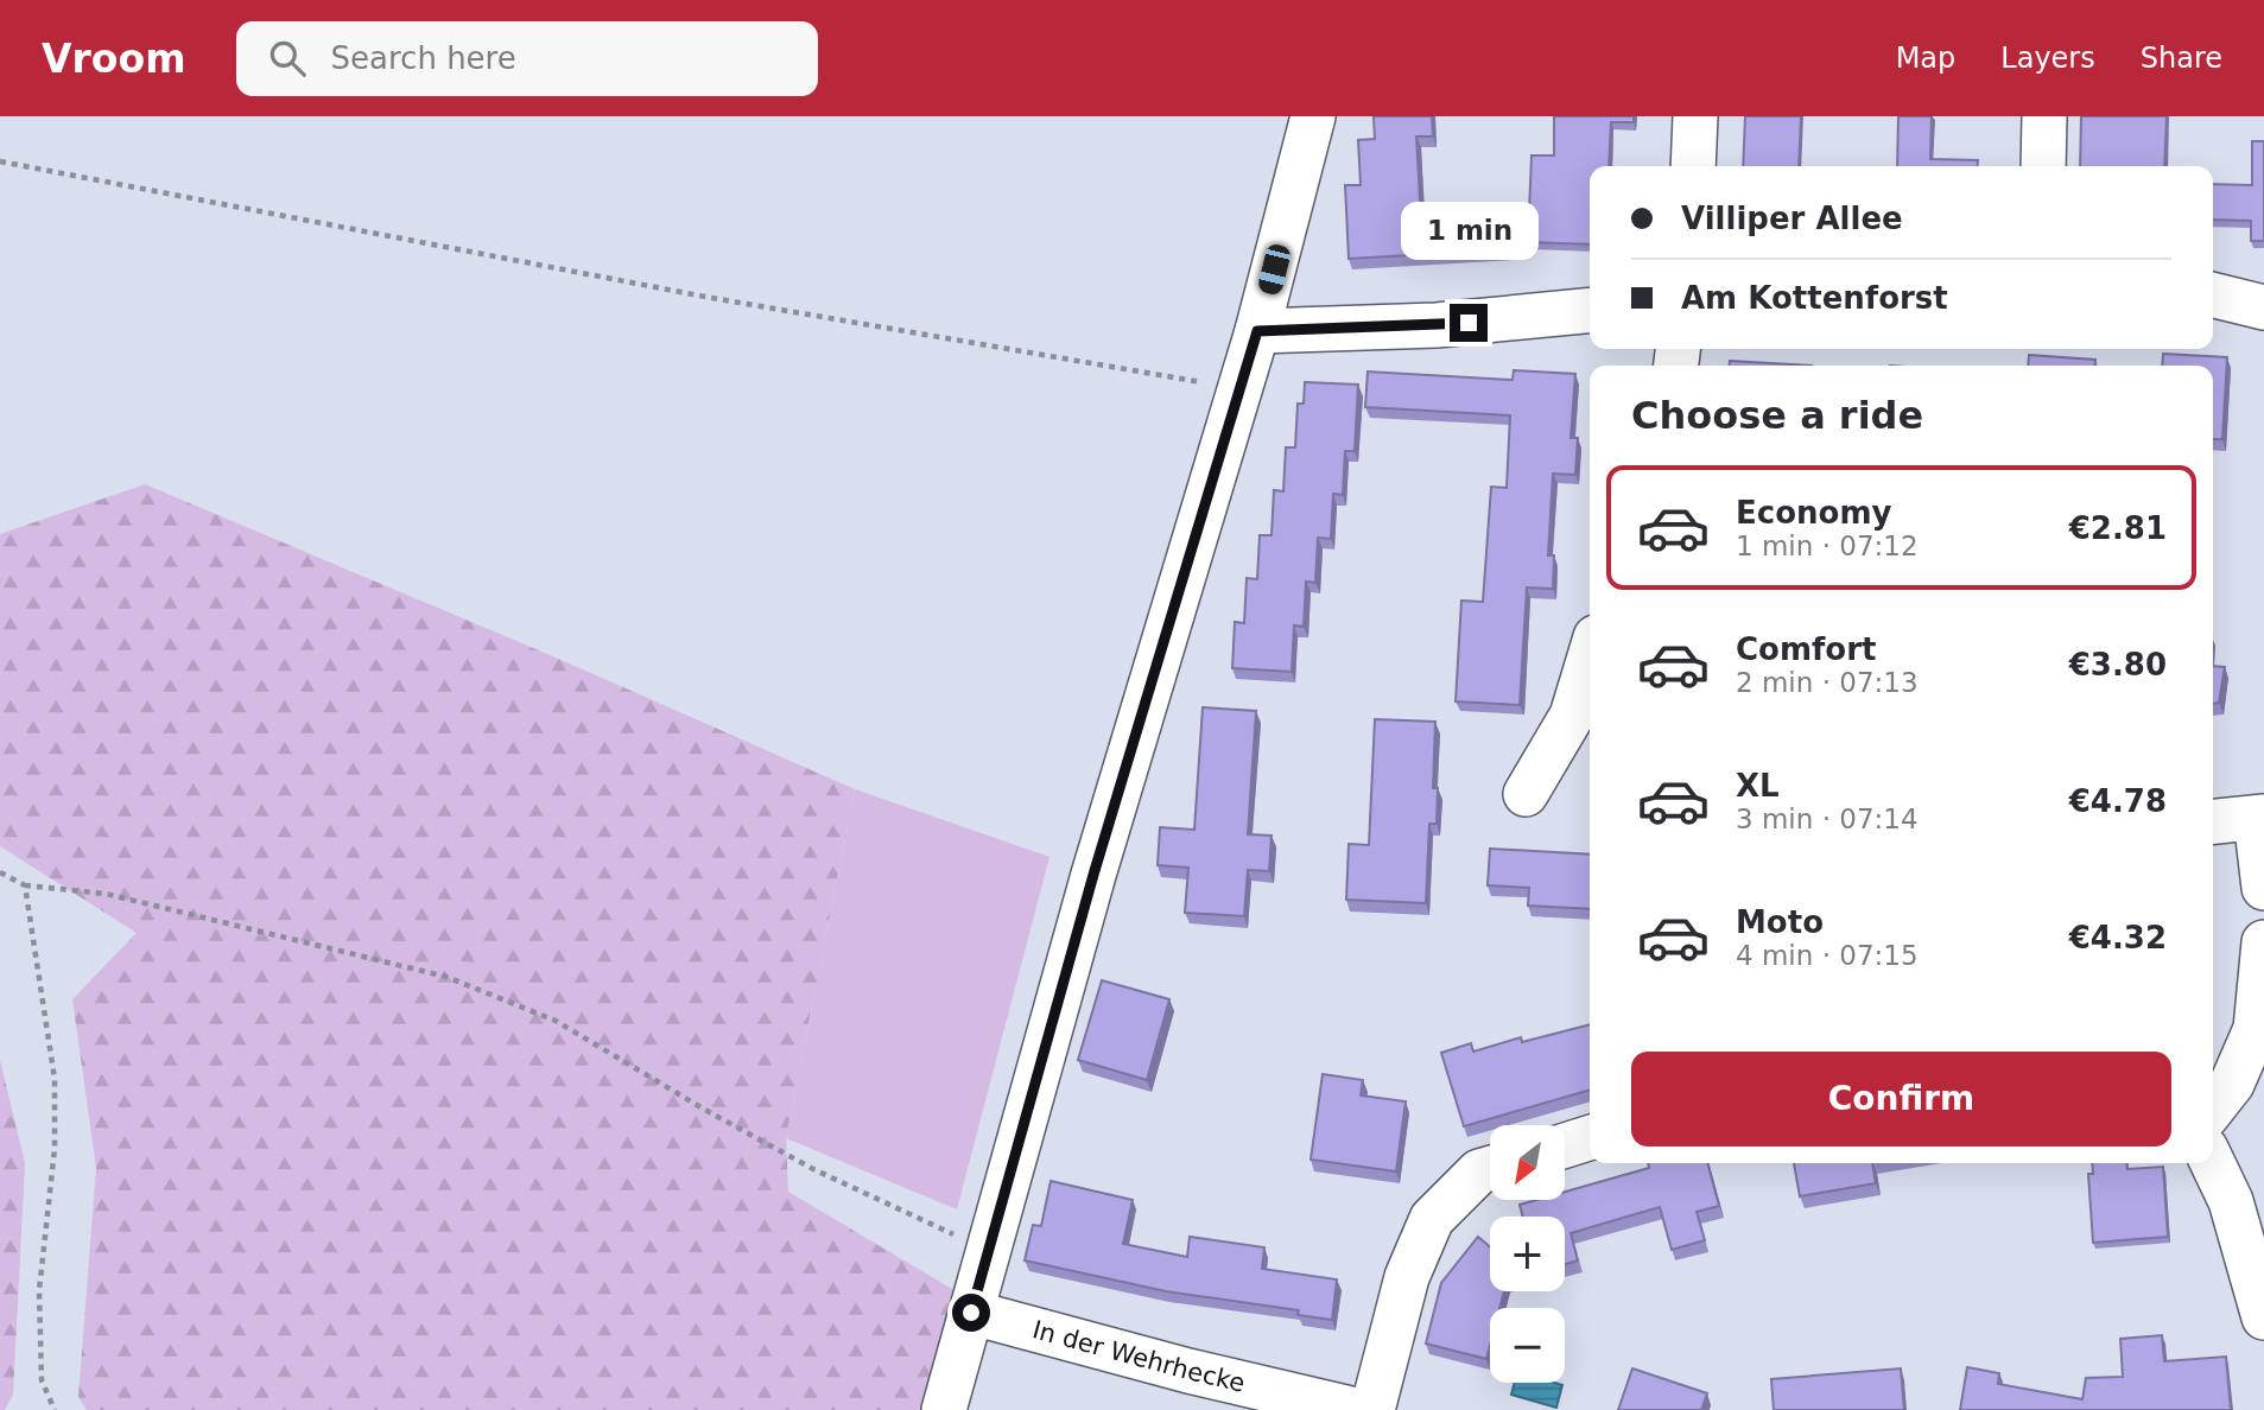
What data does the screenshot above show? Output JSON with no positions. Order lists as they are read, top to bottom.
{
  "streets": {
    "street": ["In der Wehrhecke"]
  },
  "north": "bottom left",
  "page": {
    "header": "Vroom",
    "search": "Search here",
    "nav": ["Map", "Layers", "Share"],
    "banner": ["Villiper Allee", "Am Kottenforst"],
    "bubble": "1 min",
    "heading": "Choose a ride",
    "list": [
      {
        "name": "Economy",
        "note": "1 min · 07:12",
        "value": "€2.81"
      },
      {
        "name": "Comfort",
        "note": "2 min · 07:13",
        "value": "€3.80"
      },
      {
        "name": "XL",
        "note": "3 min · 07:14",
        "value": "€4.78"
      },
      {
        "name": "Moto",
        "note": "4 min · 07:15",
        "value": "€4.32"
      }
    ],
    "buttons": "Confirm",
    "map_buttons": ["+", "−"]
  }
}
